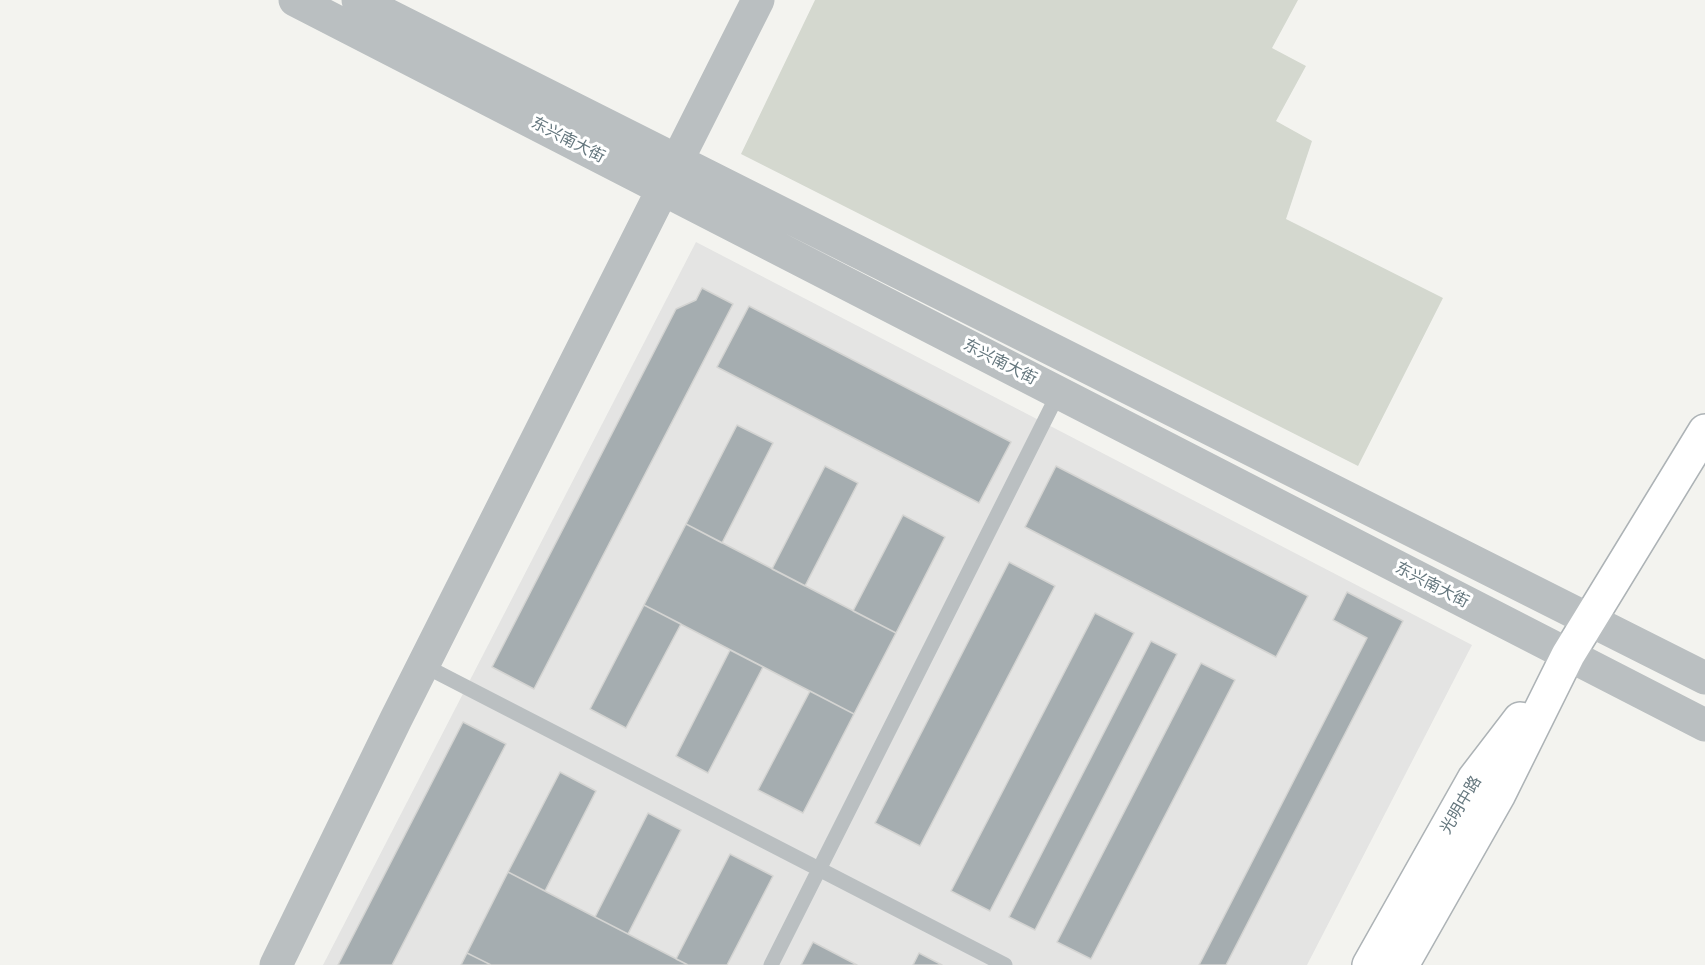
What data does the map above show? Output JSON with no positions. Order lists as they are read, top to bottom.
{
  "streets": {
    "main road": ["光明中路"],
    "street": ["东兴南大街"]
  },
  "crossings": [
    ["东兴南大街", "光明中路"]
  ]
}
